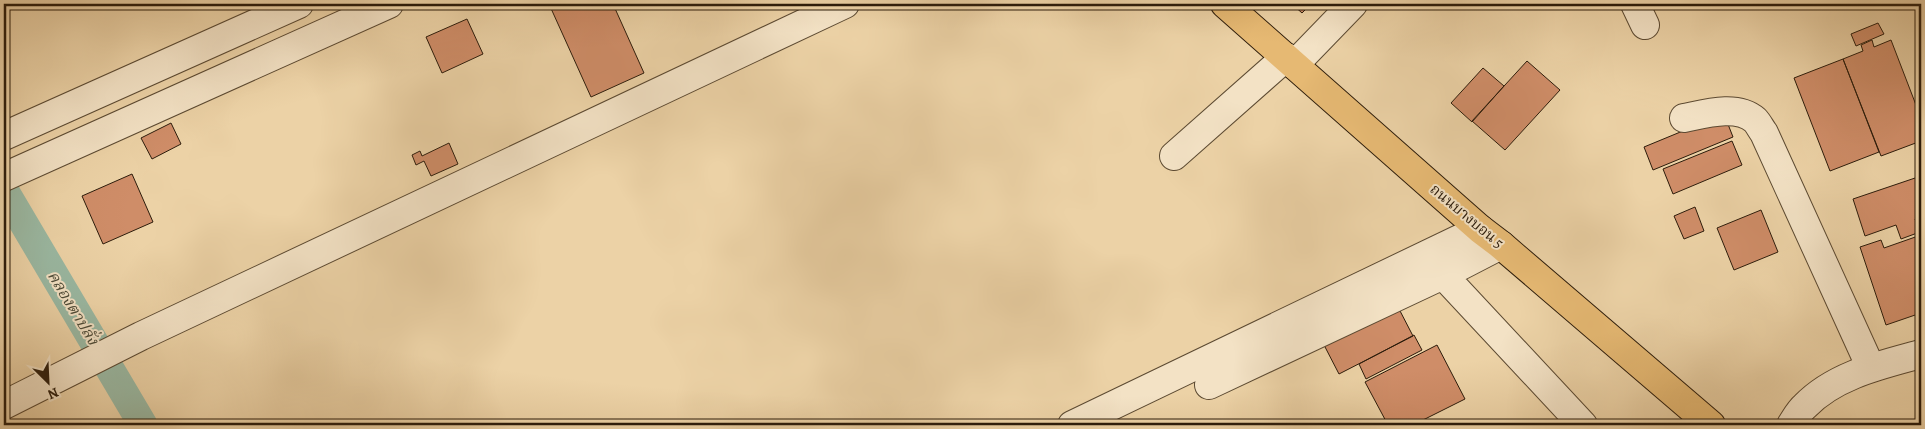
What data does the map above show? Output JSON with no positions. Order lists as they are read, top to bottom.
{
  "streets": {
    "main road": ["ถนนบางบอน 5"]
  },
  "water": ["คลองตาปลั่ง"],
  "north": "bottom right"
}
